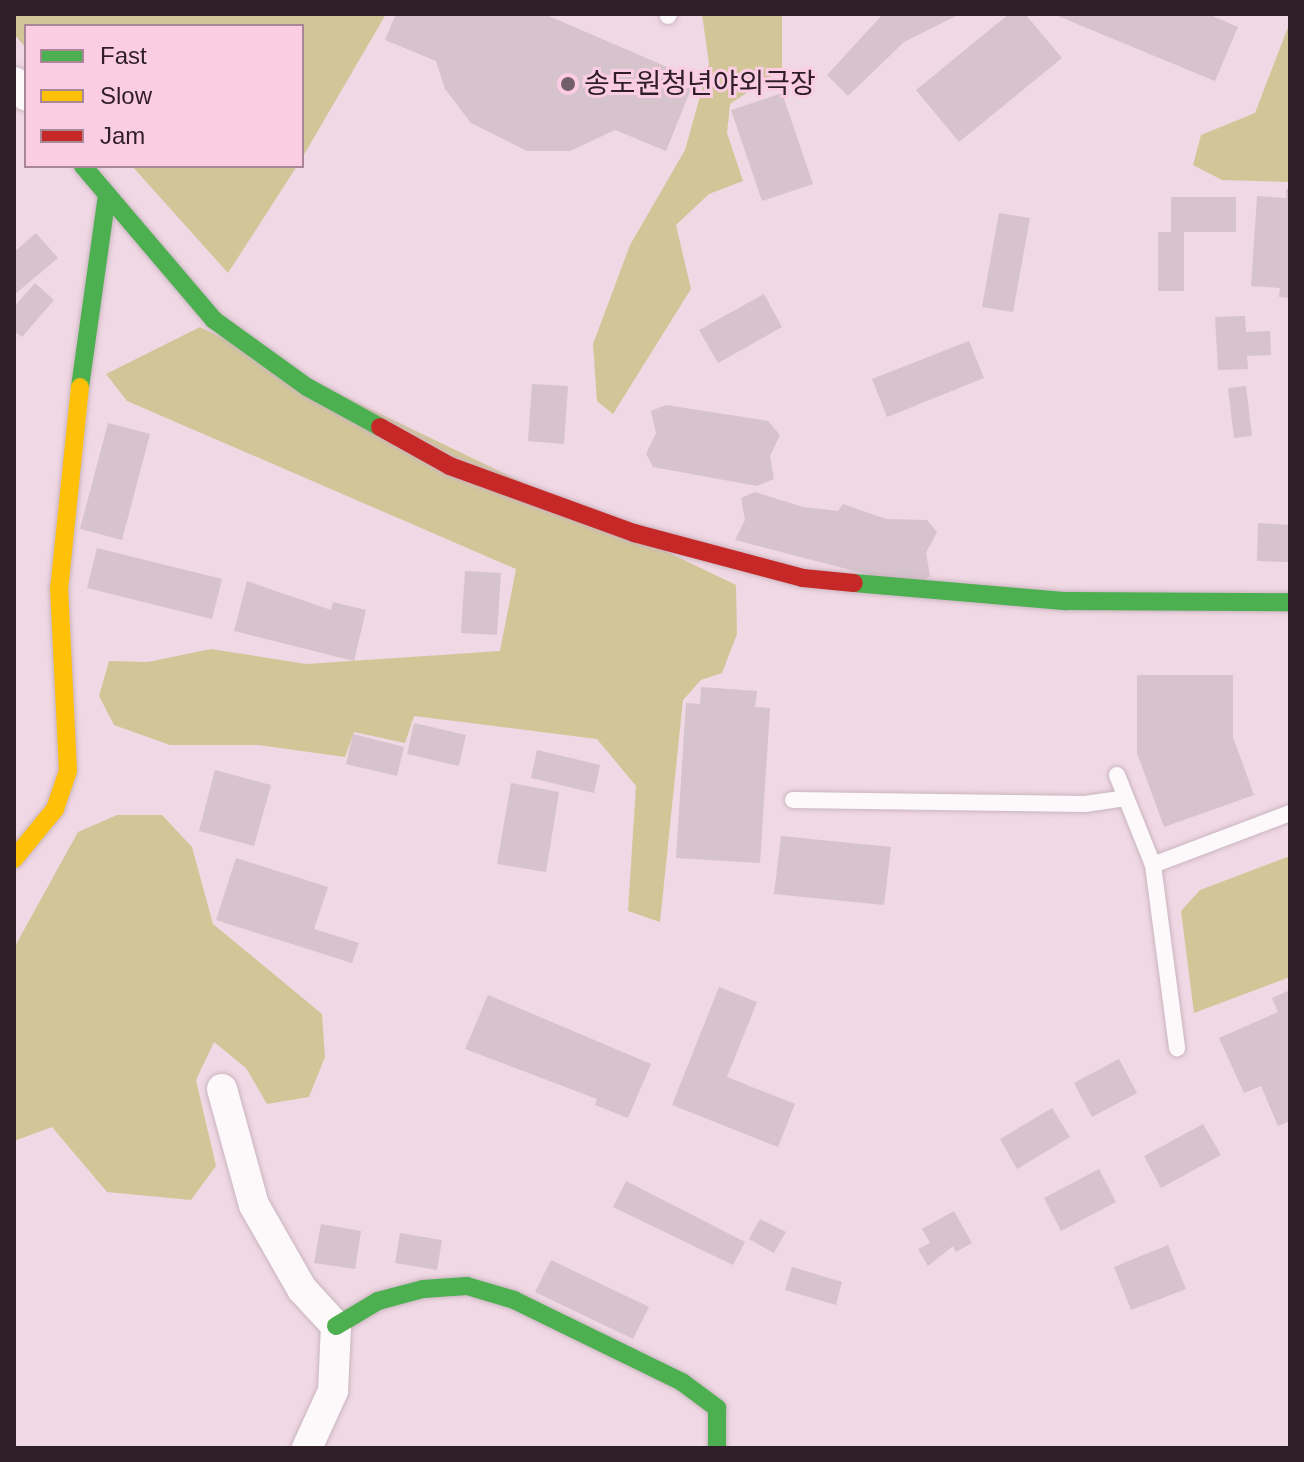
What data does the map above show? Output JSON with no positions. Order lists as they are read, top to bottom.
{
  "places": ["송도원청년야외극장"],
  "legend": ["Fast", "Slow", "Jam"]
}
